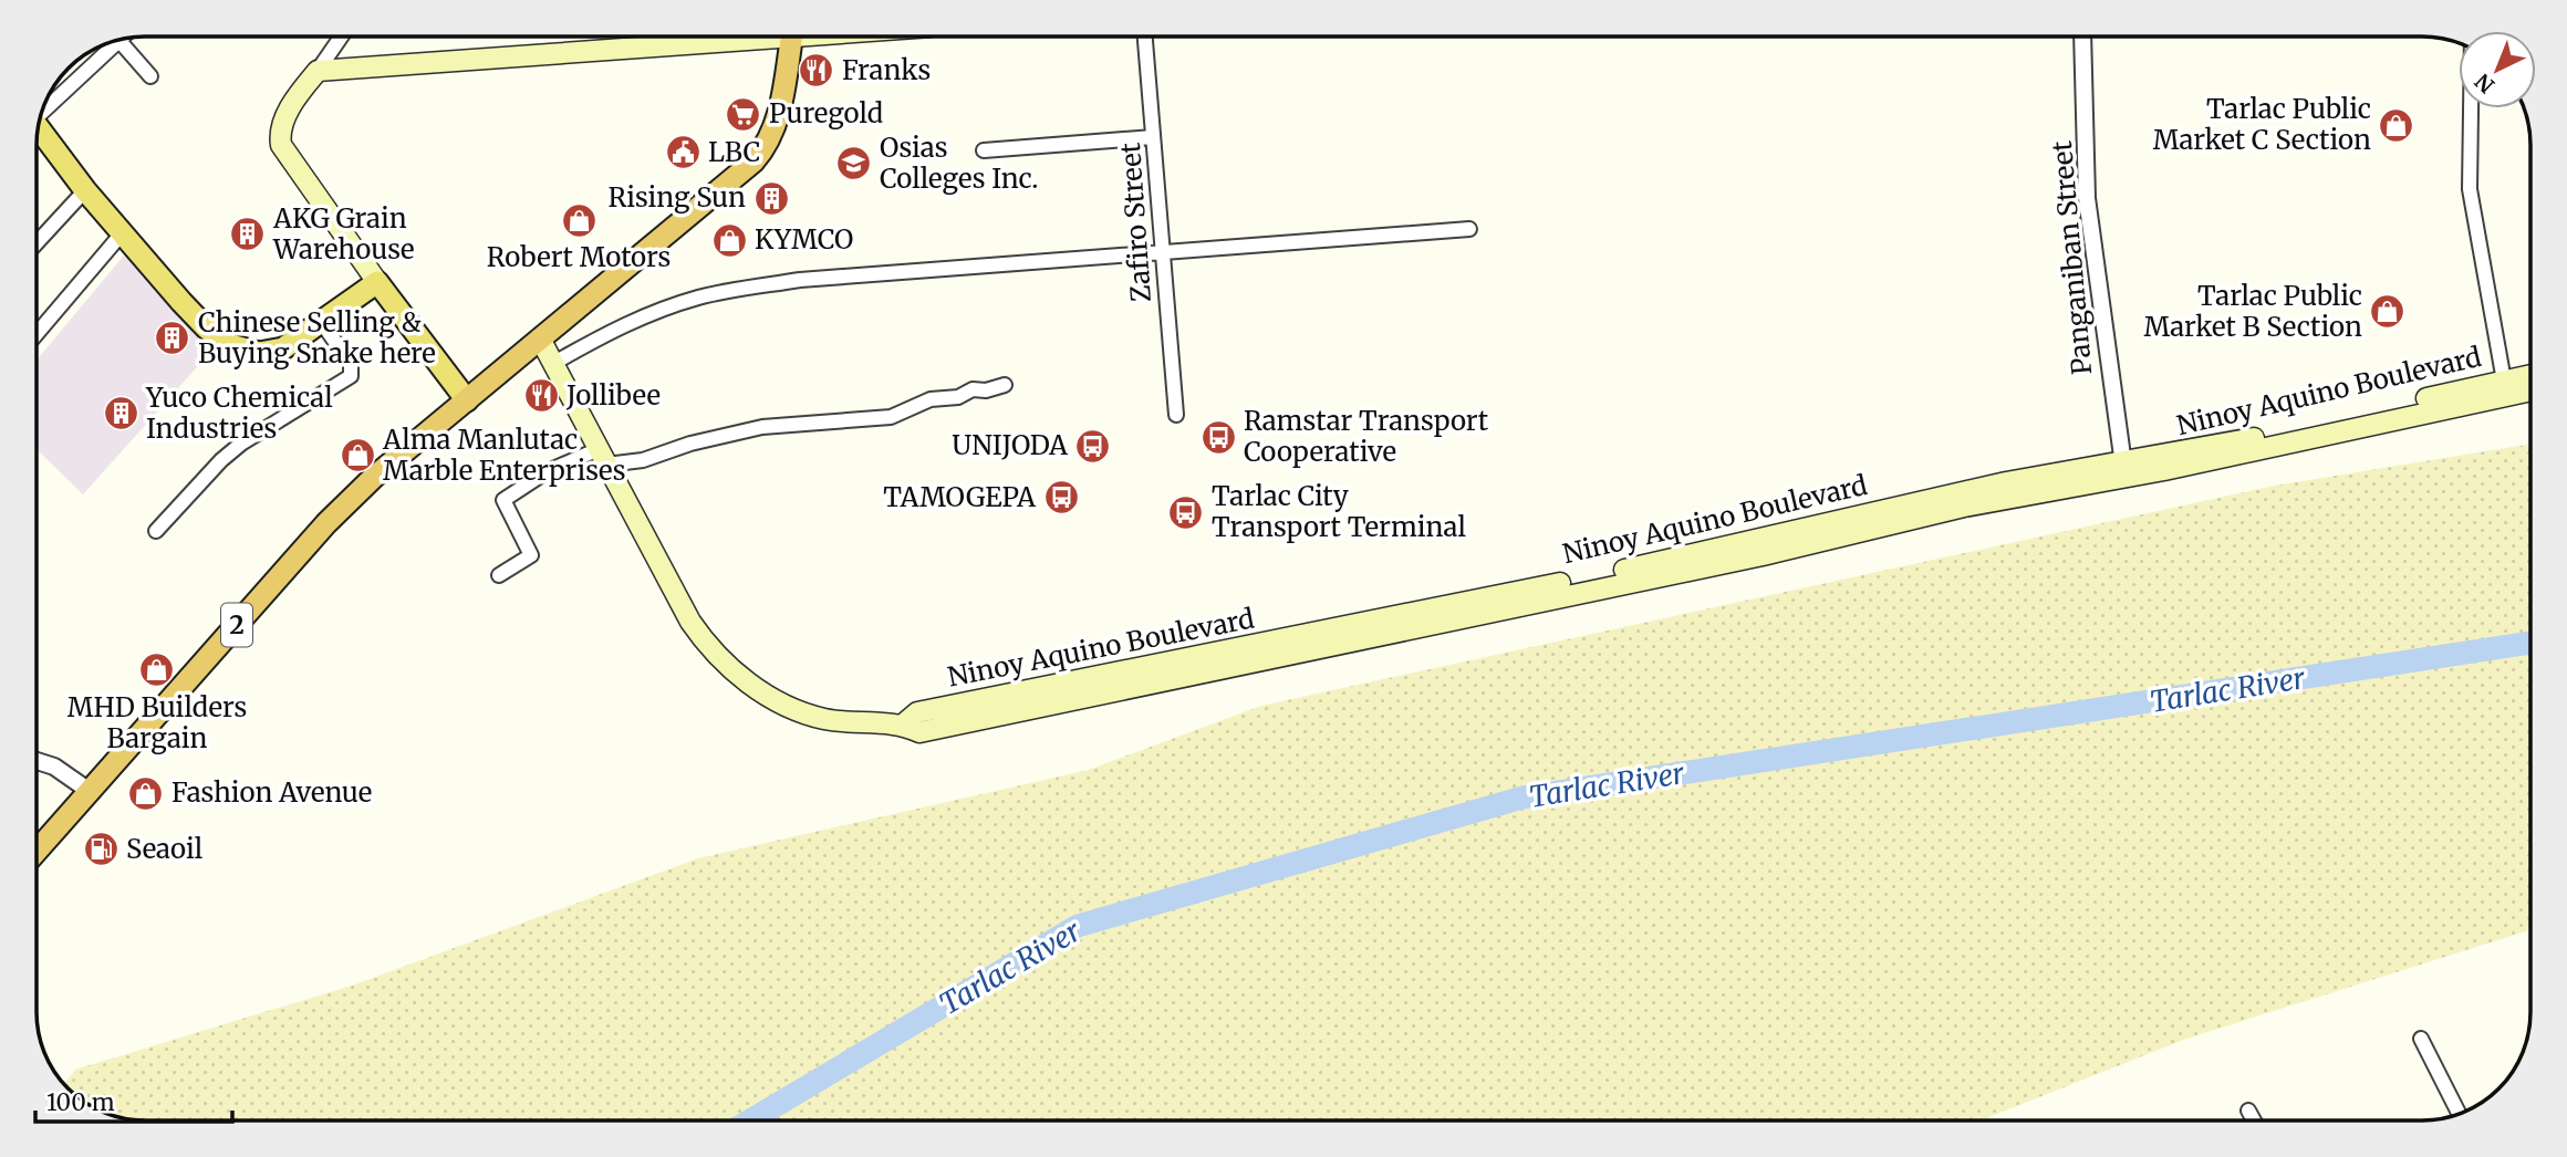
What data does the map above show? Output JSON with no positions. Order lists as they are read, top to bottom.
{
  "streets": {
    "highway": ["2"],
    "main road": ["Ninoy Aquino Boulevard"],
    "street": ["Zafiro Street", "Panganiban Street"]
  },
  "crossings": [
    ["Panganiban Street", "Ninoy Aquino Boulevard"],
    ["Ninoy Aquino Boulevard", "2"]
  ],
  "water": ["Tarlac River"],
  "places": {
    "restaurant": ["Franks", "Jollibee"],
    "supermarket": ["Puregold"],
    "shop": [
      "Tarlac Public Market C Section",
      "Robert Motors",
      "KYMCO",
      "Tarlac Public Market B Section",
      "Alma Manlutac Marble Enterprises",
      "MHD Builders Bargain",
      "Fashion Avenue"
    ],
    "public building": ["LBC"],
    "school or university": ["Osias Colleges Inc."],
    "building": [
      "Rising Sun",
      "AKG Grain Warehouse",
      "Chinese Selling & Buying Snake here",
      "Yuco Chemical Industries"
    ],
    "bus stop": [
      "Ramstar Transport Cooperative",
      "UNIJODA",
      "TAMOGEPA",
      "Tarlac City Transport Terminal"
    ],
    "fuel station": ["Seaoil"]
  },
  "scale_bar": "100 m",
  "north": "bottom left"
}
